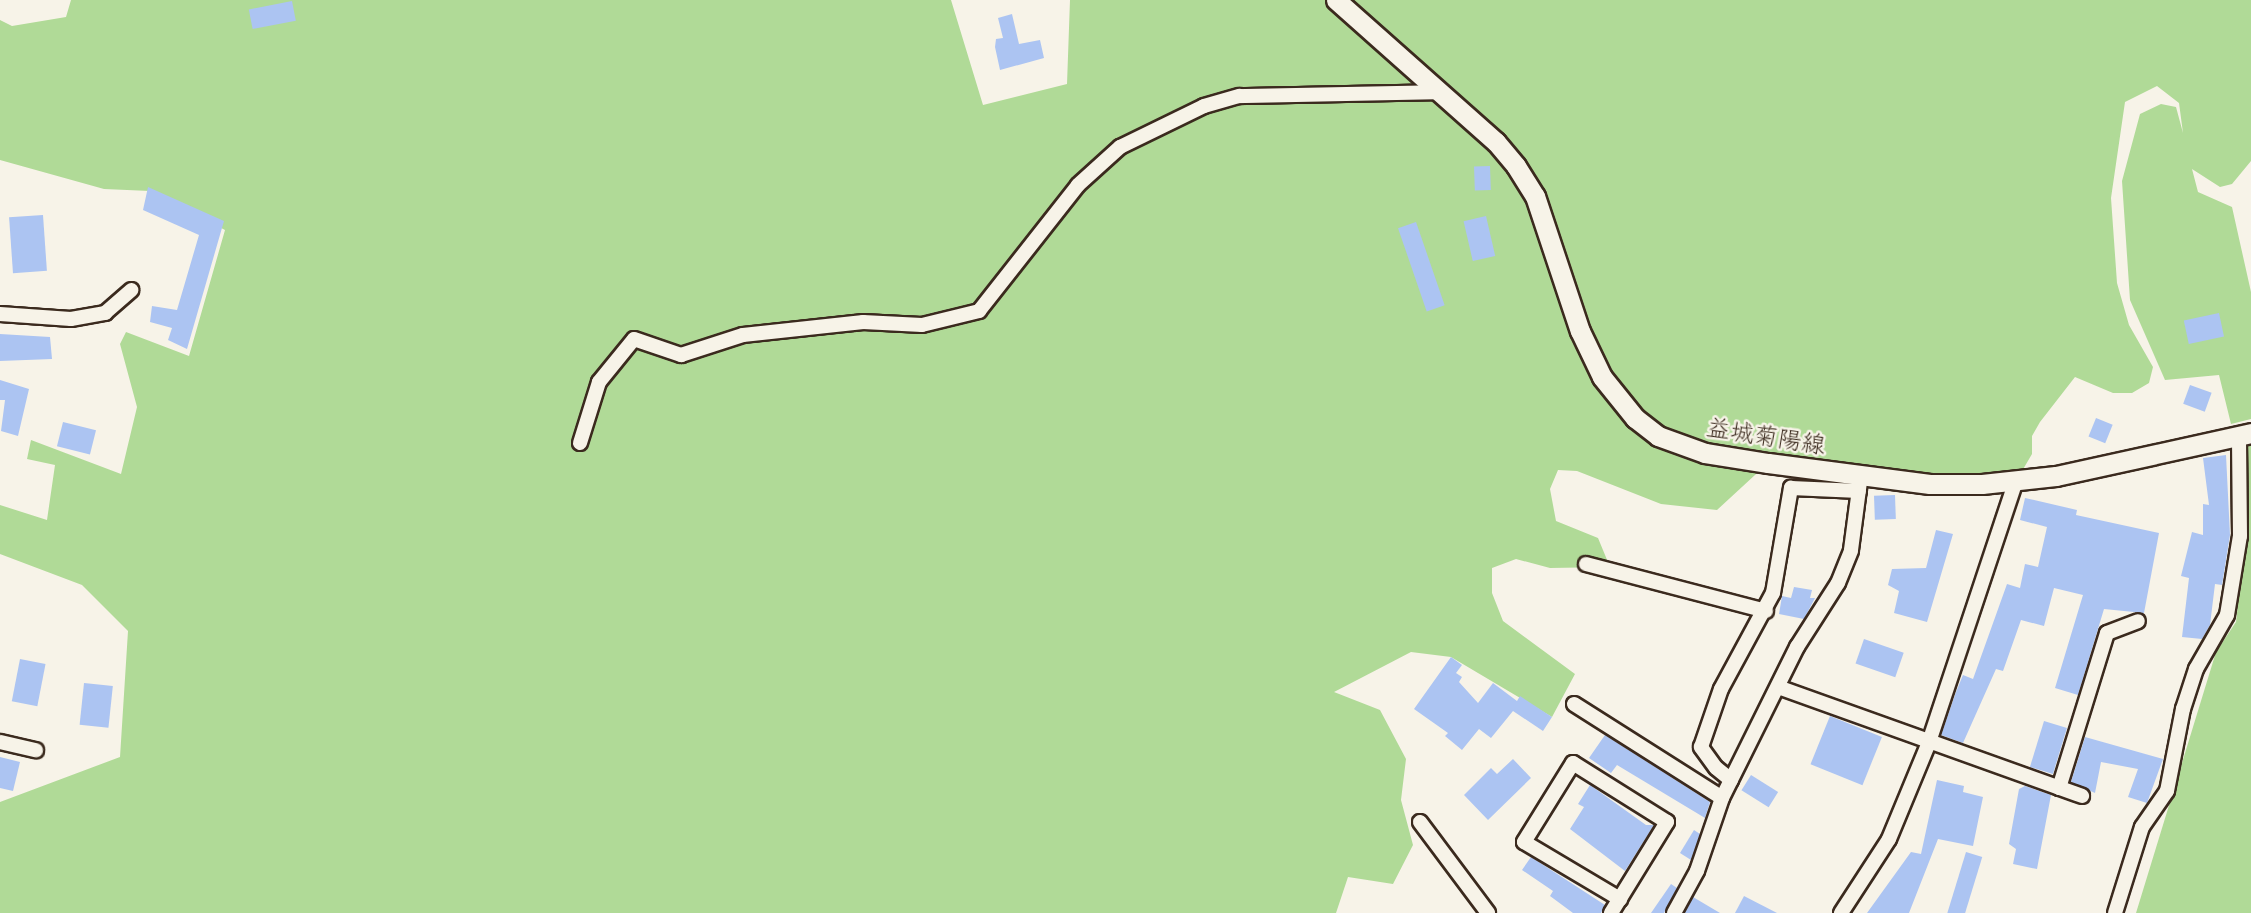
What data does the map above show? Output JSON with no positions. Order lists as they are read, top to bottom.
{
  "streets": {
    "main road": ["益城菊陽線"]
  }
}
